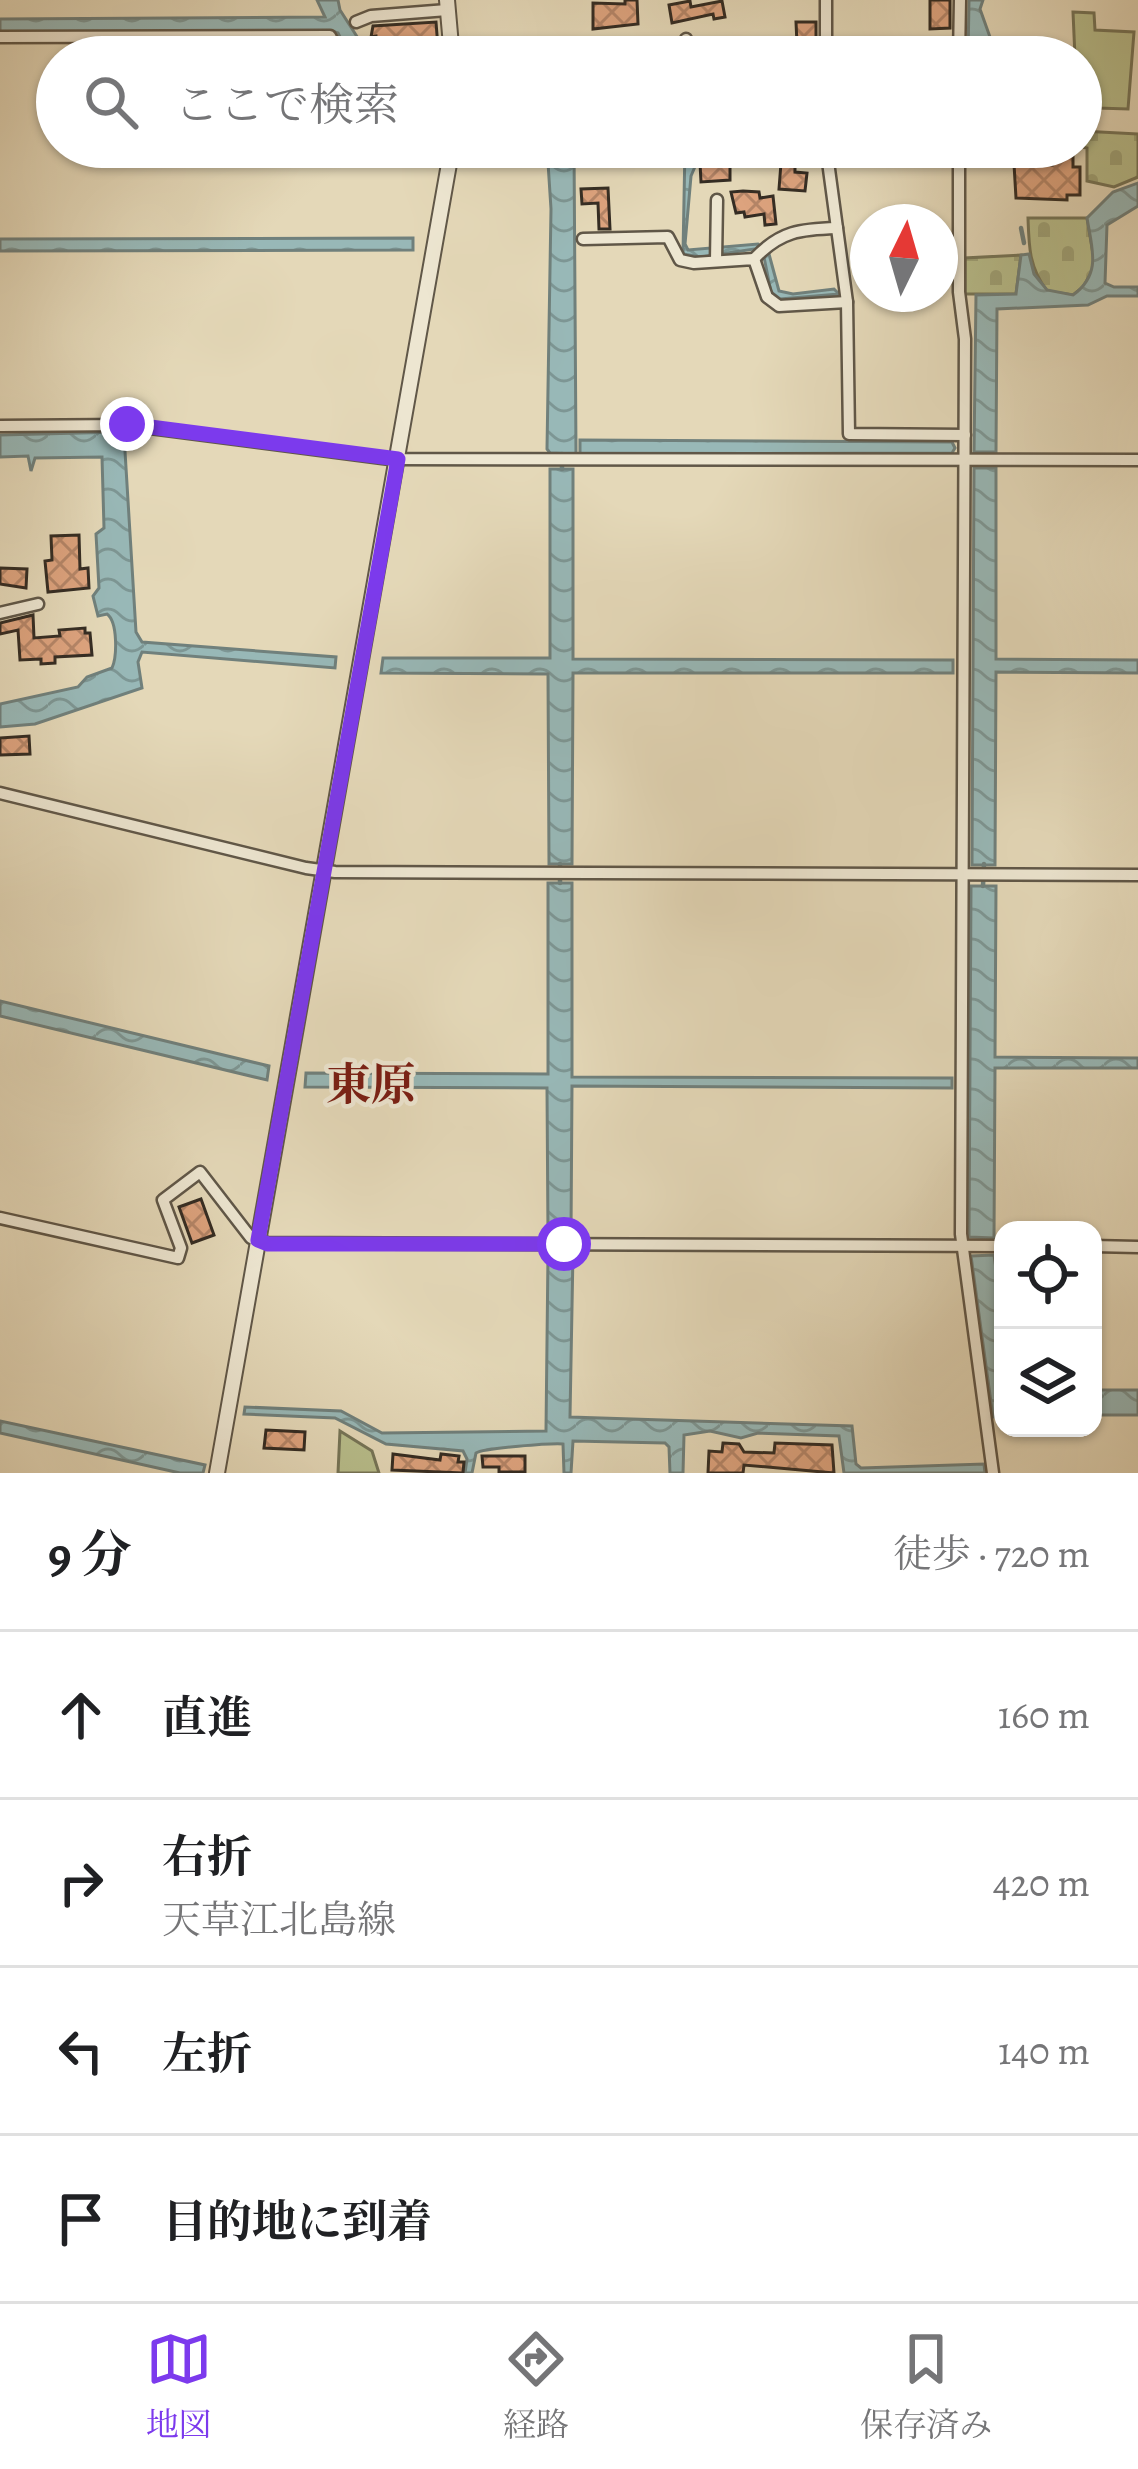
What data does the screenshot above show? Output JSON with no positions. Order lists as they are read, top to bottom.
{
  "districts": ["東原"],
  "north": "top",
  "page": {
    "search": "ここで検索",
    "heading": ["9 分", "徒歩 · 720 m"],
    "list": [
      ["直進", "160 m"],
      ["右折", "天草江北島線", "420 m"],
      ["左折", "140 m"],
      "目的地に到着"
    ],
    "nav": ["地図", "経路", "保存済み"]
  }
}
